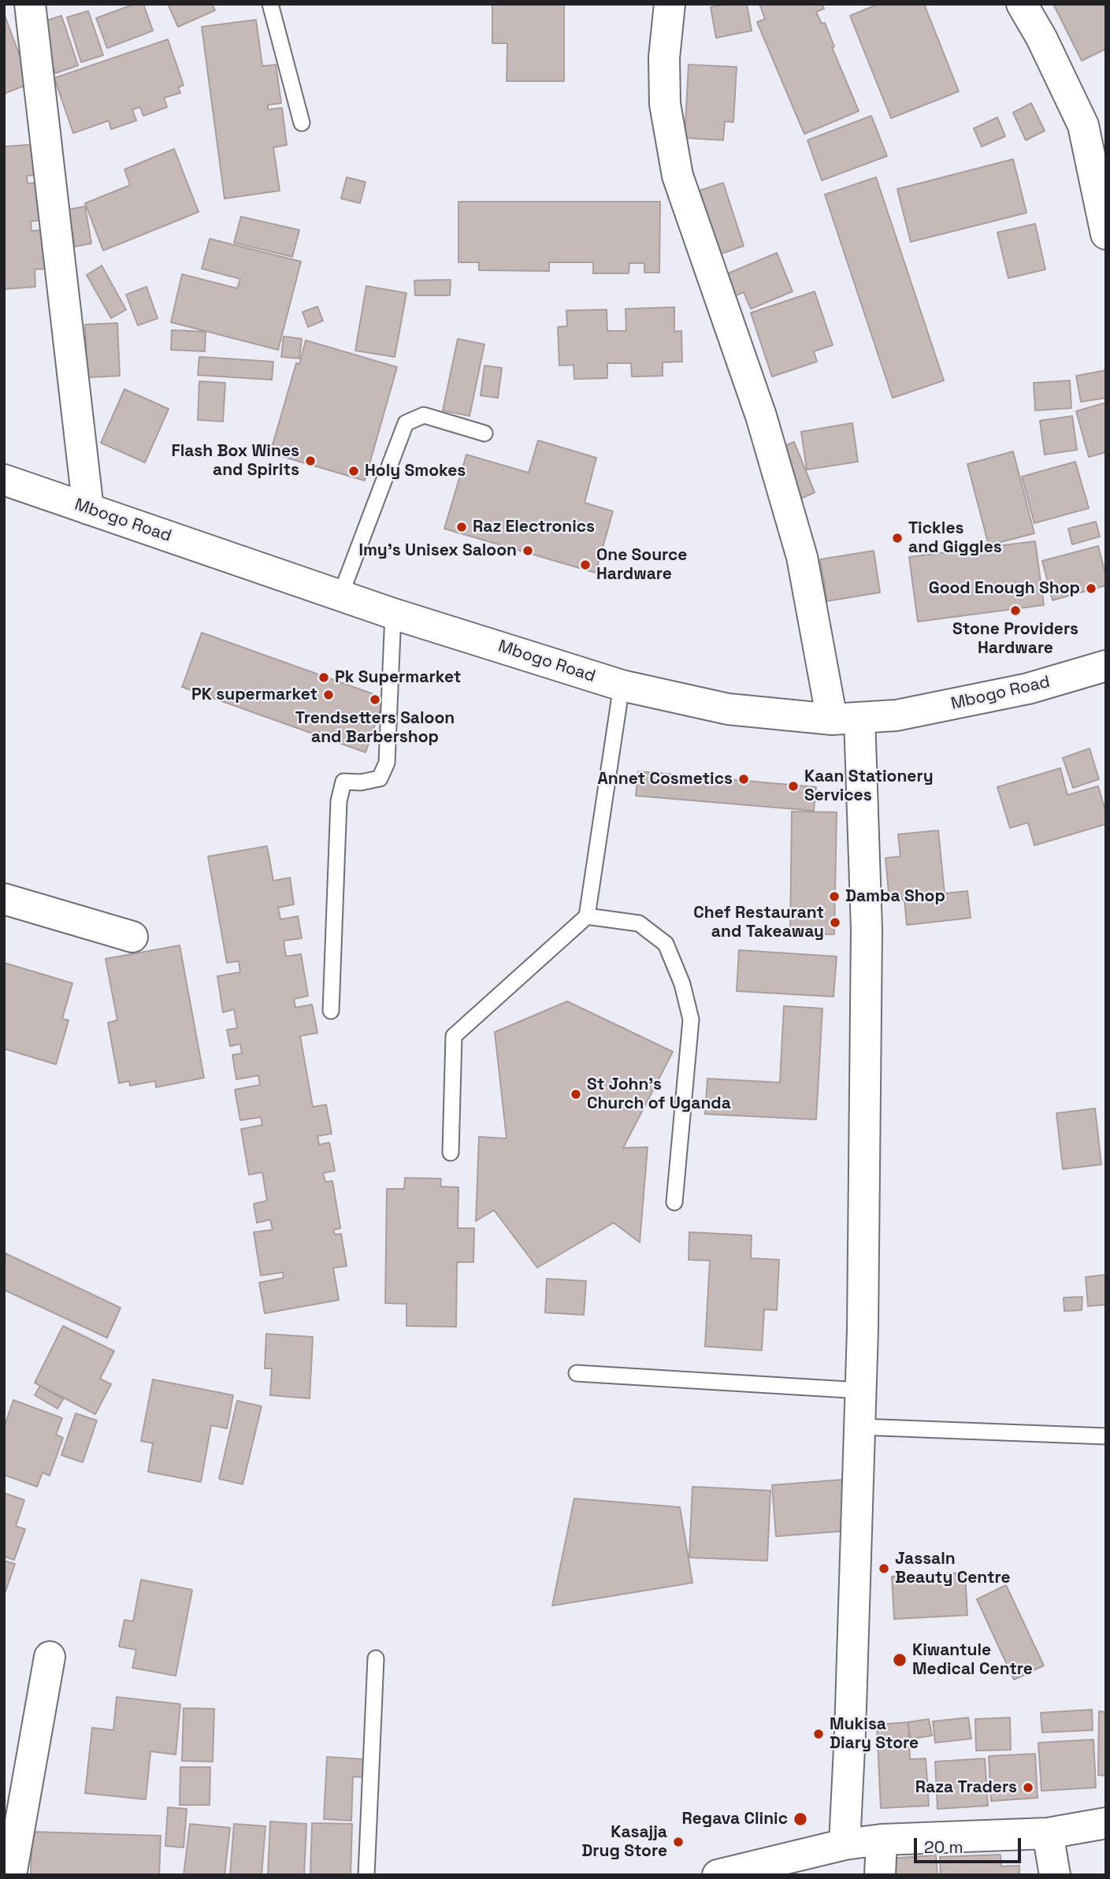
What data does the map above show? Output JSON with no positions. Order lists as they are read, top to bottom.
{
  "streets": {
    "street": ["Mbogo Road"]
  },
  "places": [
    "Flash Box Wines and Spirits",
    "Holy Smokes",
    "Raz Electronics",
    "Tickles and Giggles",
    "Imy's Unisex Saloon",
    "One Source Hardware",
    "Good Enough Shop",
    "Stone Providers Hardware",
    "Pk Supermarket",
    "PK supermarket",
    "Trendsetters Saloon and Barbershop",
    "Annet Cosmetics",
    "Kaan Stationery Services",
    "Damba Shop",
    "Chef Restaurant and Takeaway",
    "St John's Church of Uganda",
    "Jassaln Beauty Centre",
    "Kiwantule Medical Centre",
    "Mukisa Diary Store",
    "Raza Traders",
    "Regava Clinic",
    "Kasajja Drug Store"
  ],
  "scale_bar": "20 m"
}
